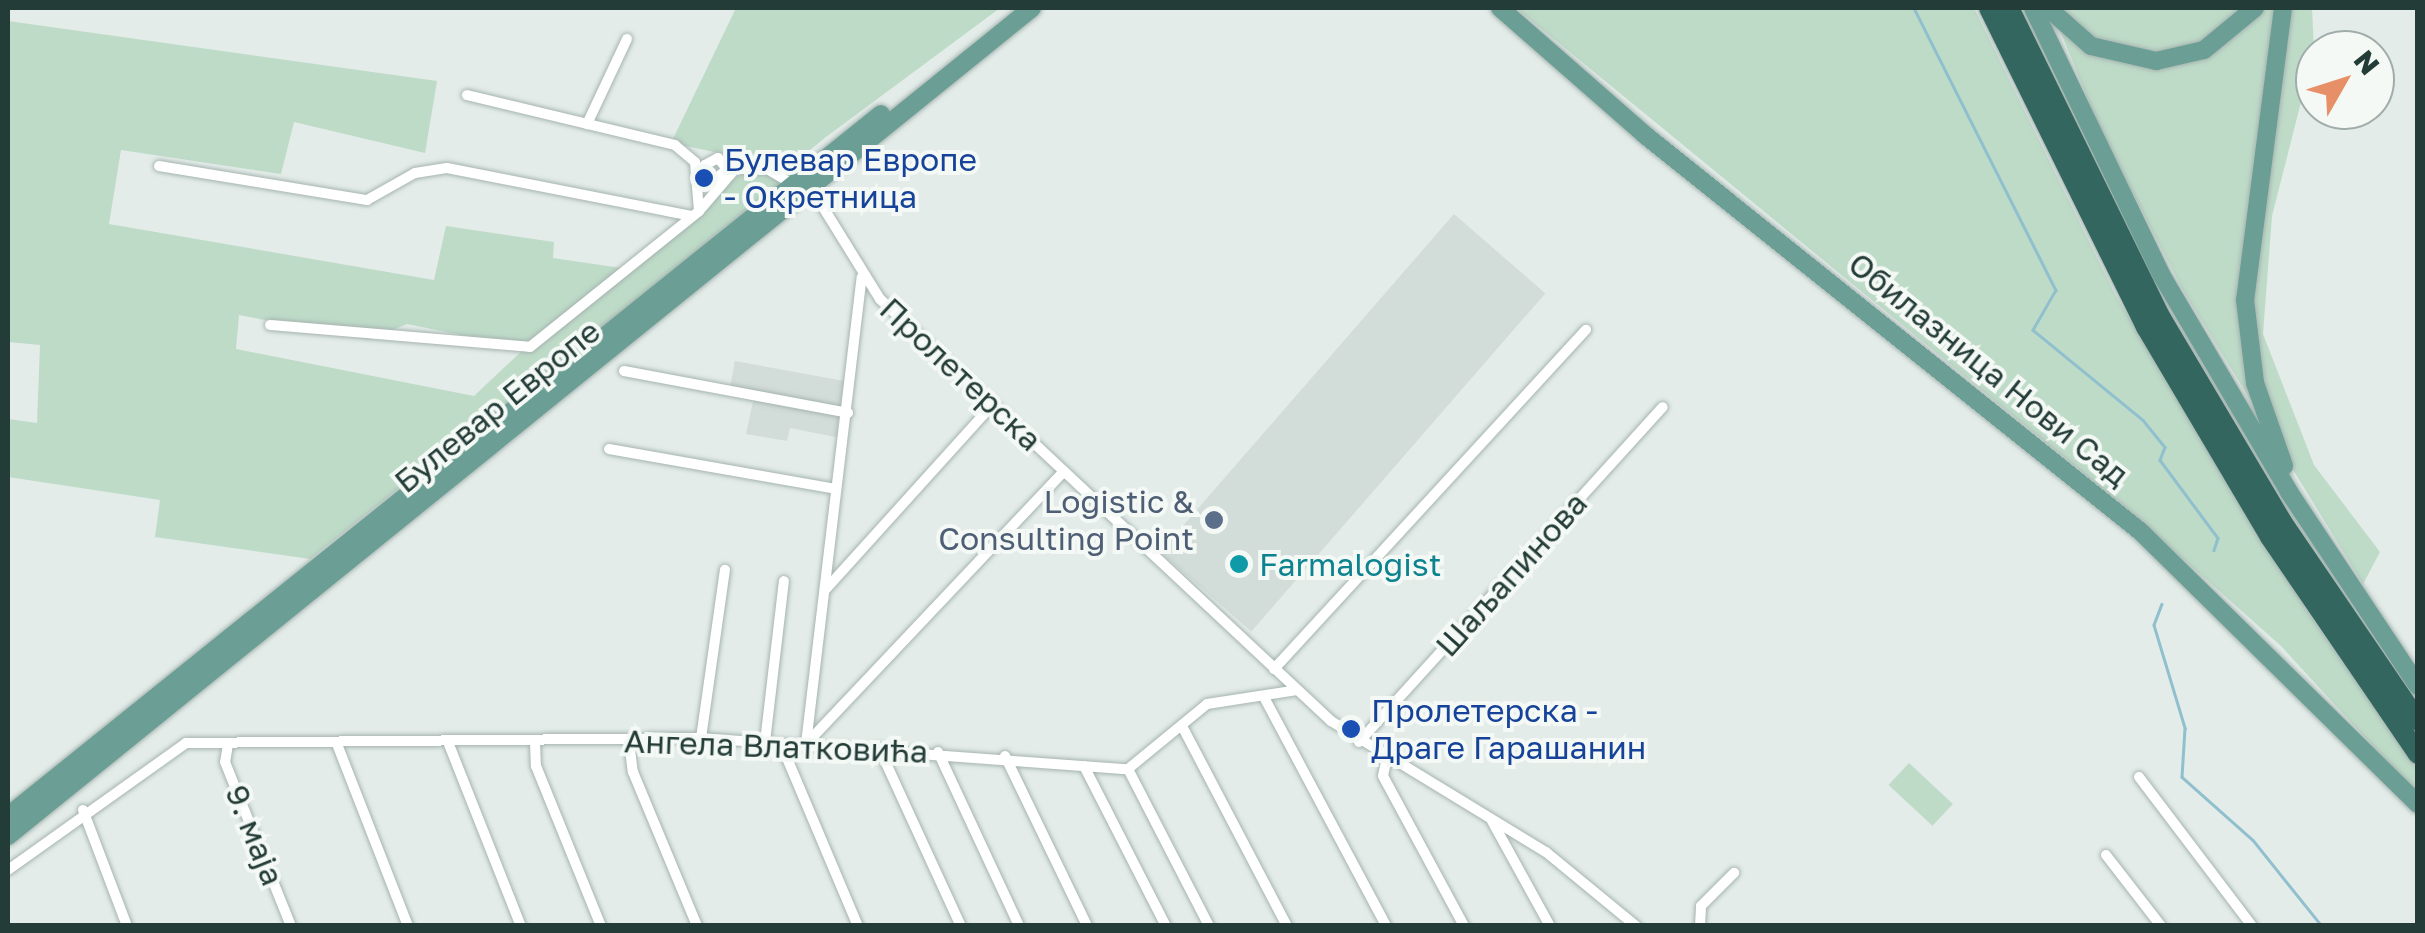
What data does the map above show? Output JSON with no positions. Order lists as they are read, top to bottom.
{
  "streets": {
    "main road": ["Обилазница Нови Сад", "Булевар Европе"],
    "street": [
      "Пролетерска",
      "Шаљапинова",
      "Ангела Влатковића",
      "9. маја"
    ]
  },
  "crossings": [
    ["Пролетерска", "Булевар Европе"],
    ["Пролетерска", "Шаљапинова"],
    ["Ангела Влатковића", "9. маја"]
  ],
  "places": [
    "Булевар Европе - Окретница",
    "Logistic & Consulting Point",
    "Farmalogist",
    "Пролетерска - Драге Гарашанин"
  ],
  "north": "top right"
}
